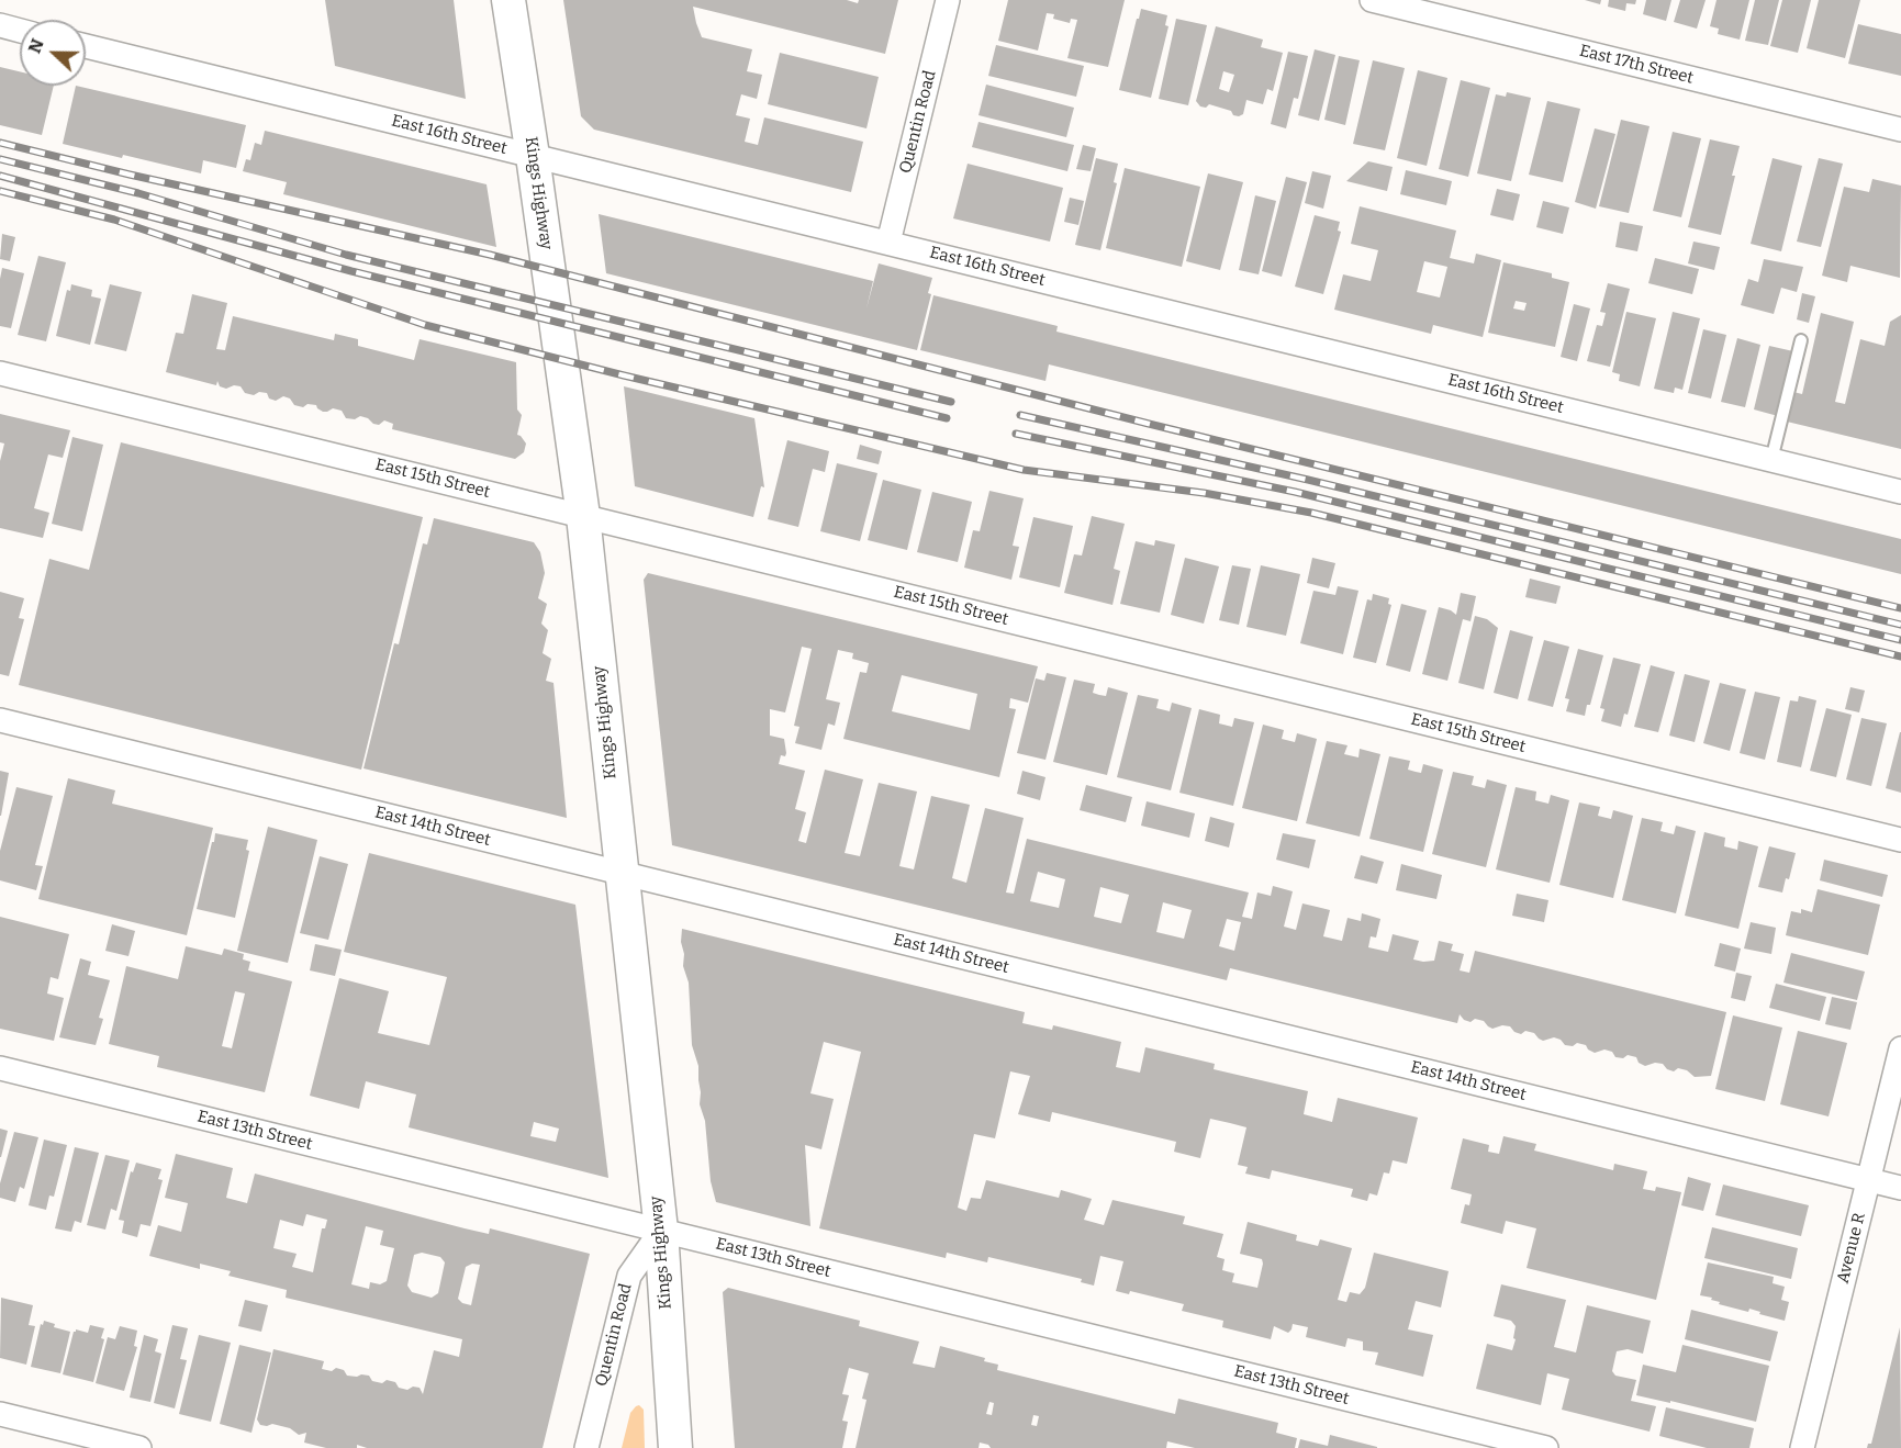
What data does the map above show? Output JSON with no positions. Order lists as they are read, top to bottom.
{
  "streets": {
    "street": [
      "East 17th Street",
      "Quentin Road",
      "East 16th Street",
      "Kings Highway",
      "East 15th Street",
      "East 14th Street",
      "East 13th Street",
      "Avenue R"
    ]
  },
  "crossings": [
    ["Quentin Road", "East 16th Street"],
    ["Quentin Road", "Kings Highway"],
    ["Quentin Road", "East 13th Street"],
    ["East 16th Street", "Kings Highway"],
    ["Kings Highway", "East 15th Street"],
    ["Kings Highway", "East 14th Street"],
    ["Kings Highway", "East 13th Street"],
    ["East 14th Street", "Avenue R"]
  ],
  "north": "left"
}
